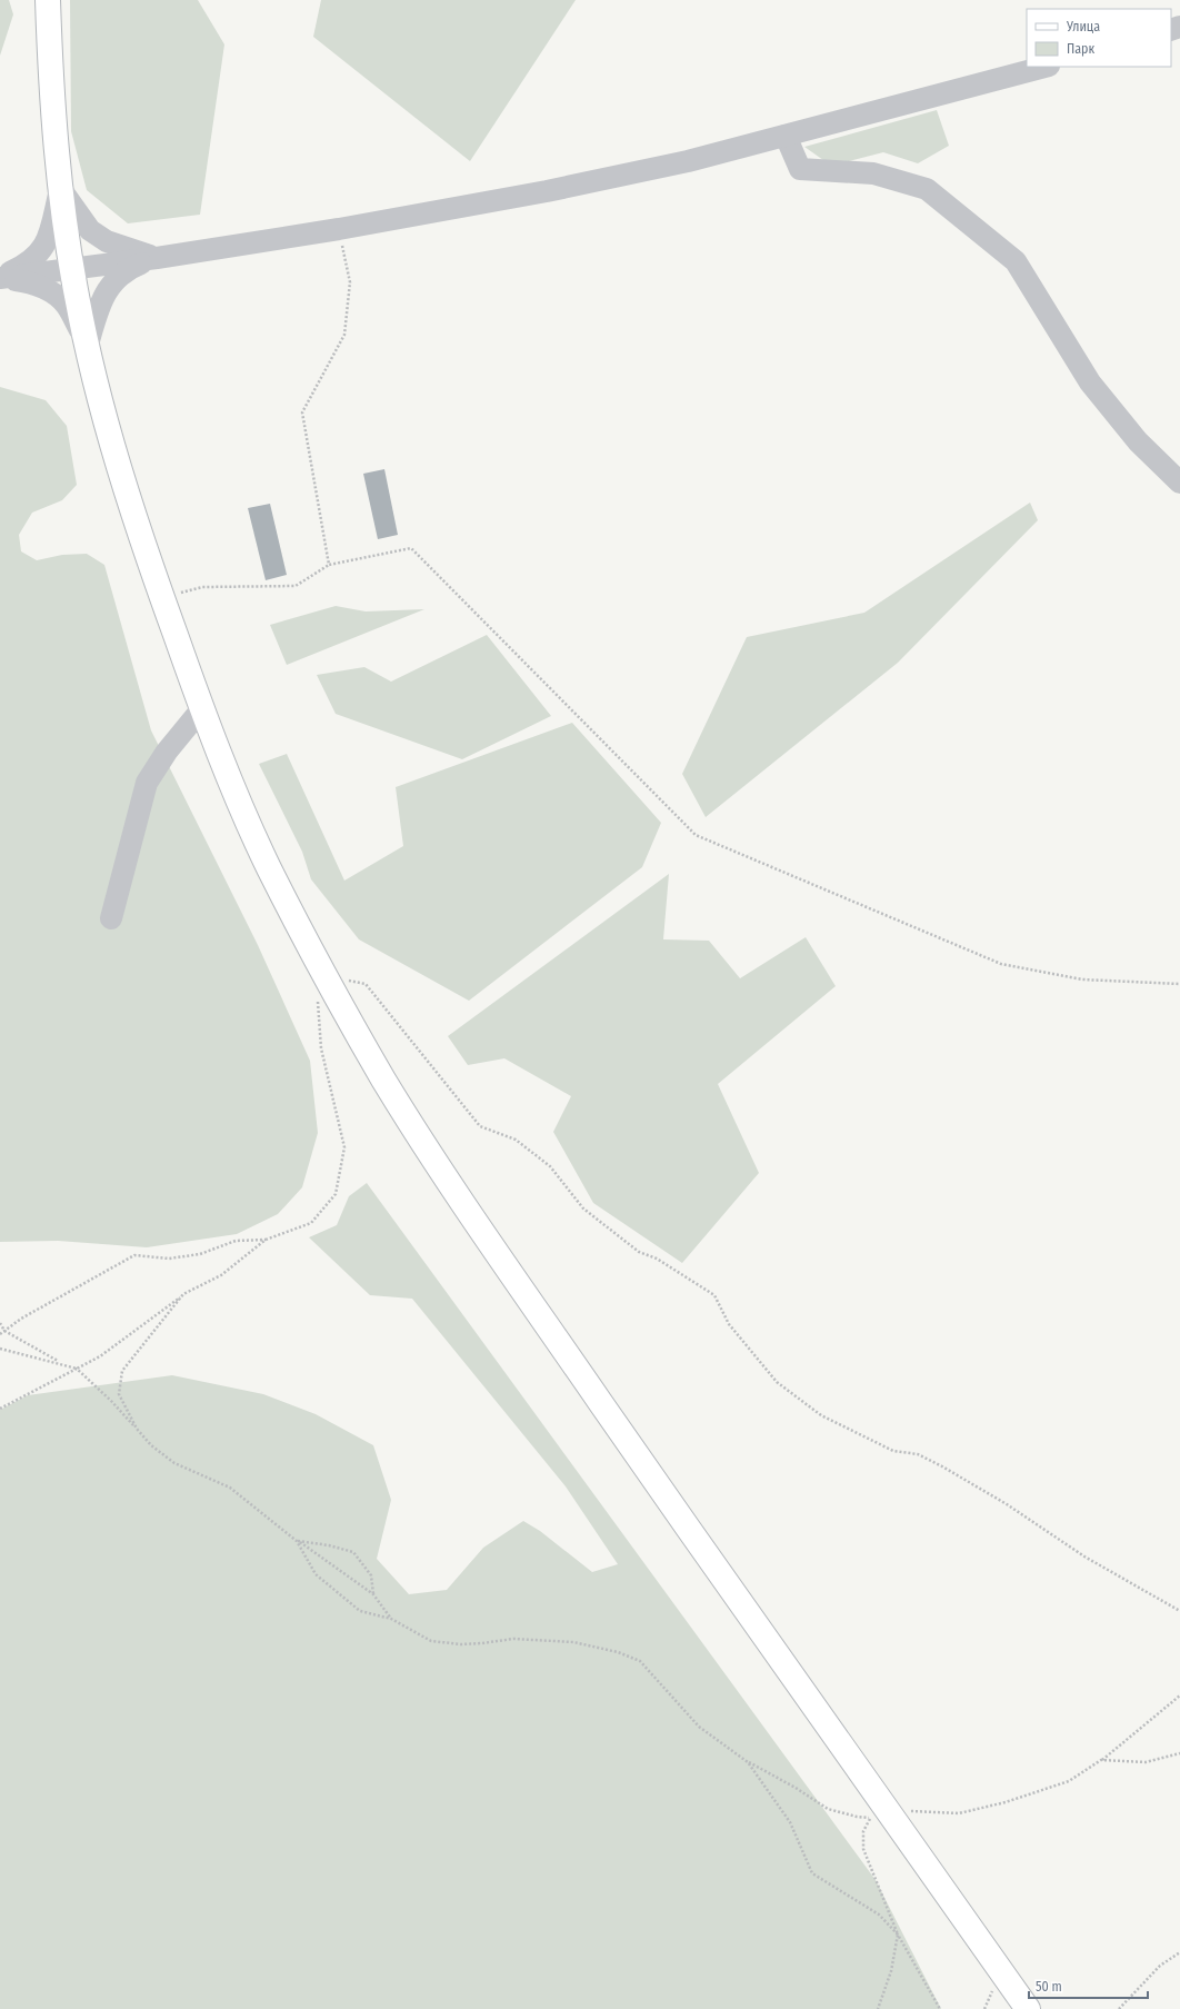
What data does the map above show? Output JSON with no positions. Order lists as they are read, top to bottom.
{
  "legend": ["Улица", "Парк"],
  "scale_bar": "50 m"
}
